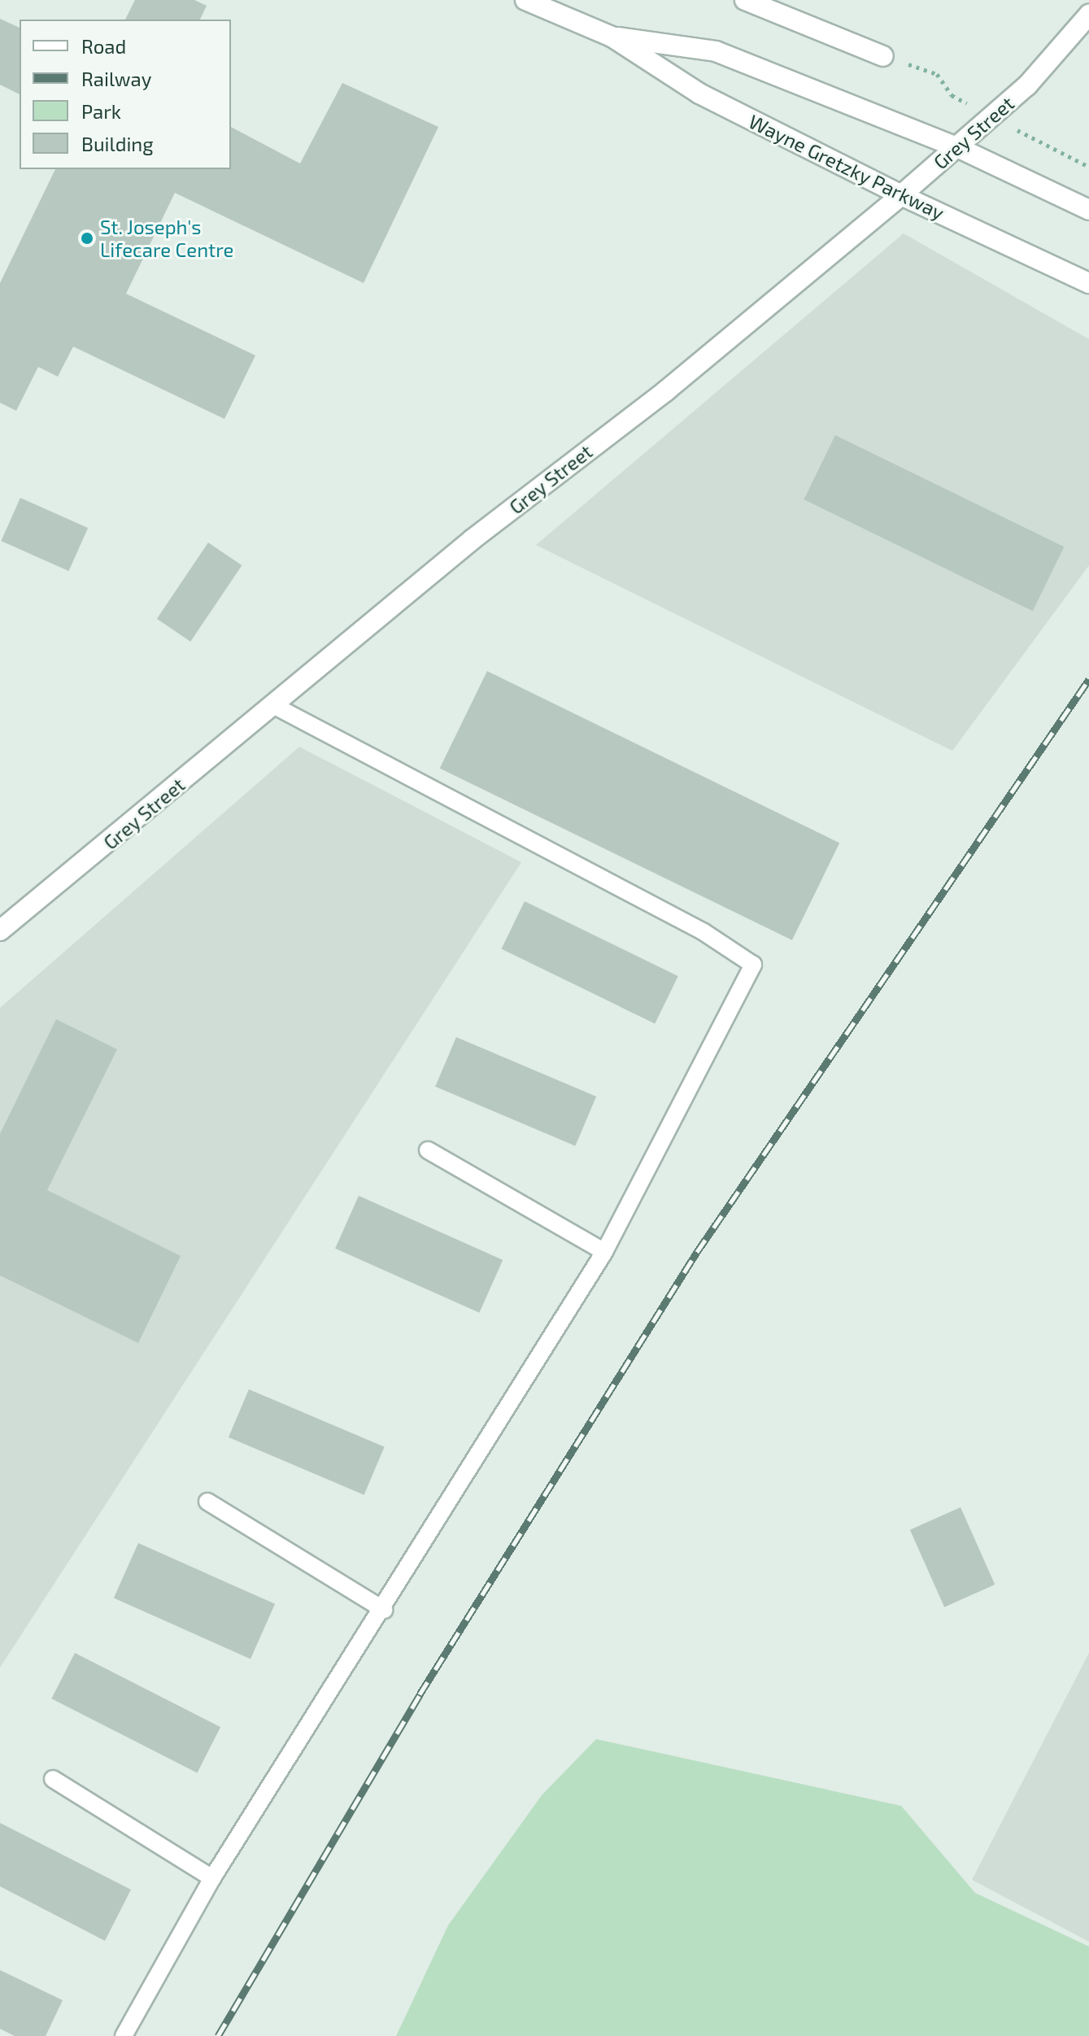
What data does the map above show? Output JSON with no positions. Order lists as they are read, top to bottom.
{
  "streets": {
    "street": ["Grey Street", "Wayne Gretzky Parkway"]
  },
  "crossings": [
    ["Grey Street", "Wayne Gretzky Parkway"]
  ],
  "places": ["St. Joseph's Lifecare Centre"],
  "legend": [
    "Road",
    "Railway",
    "Park",
    "Building"
  ]
}
